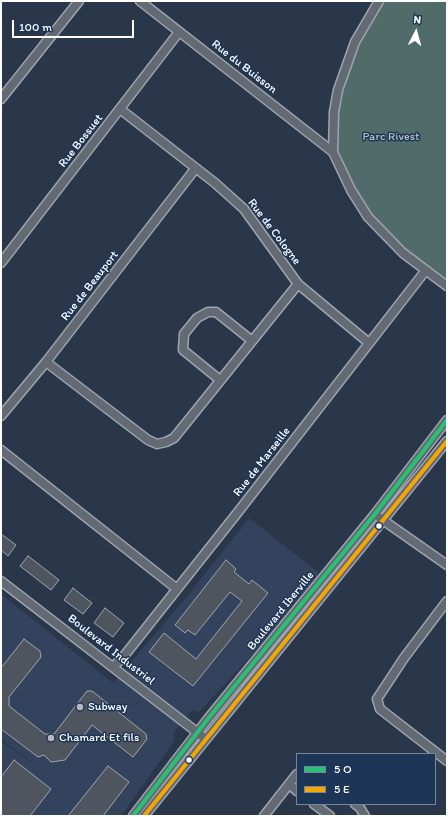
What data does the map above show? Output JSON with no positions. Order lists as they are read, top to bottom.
{
  "streets": {
    "street": [
      "Rue du Buisson",
      "Rue Bossuet",
      "Rue de Cologne",
      "Rue de Beauport",
      "Rue de Marseille",
      "Boulevard Iberville",
      "Boulevard Industriel"
    ]
  },
  "crossings": [
    ["Rue du Buisson", "Rue Bossuet"],
    ["Rue Bossuet", "Rue de Cologne"],
    ["Rue de Cologne", "Rue de Beauport"],
    ["Rue de Cologne", "Rue de Marseille"],
    ["Rue de Marseille", "Boulevard Industriel"],
    ["Boulevard Iberville", "Boulevard Industriel"]
  ],
  "parks": ["Parc Rivest"],
  "places": ["Subway", "Chamard Et fils"],
  "legend": ["5 O", "5 E"],
  "scale_bar": "100 m",
  "north": "top"
}
